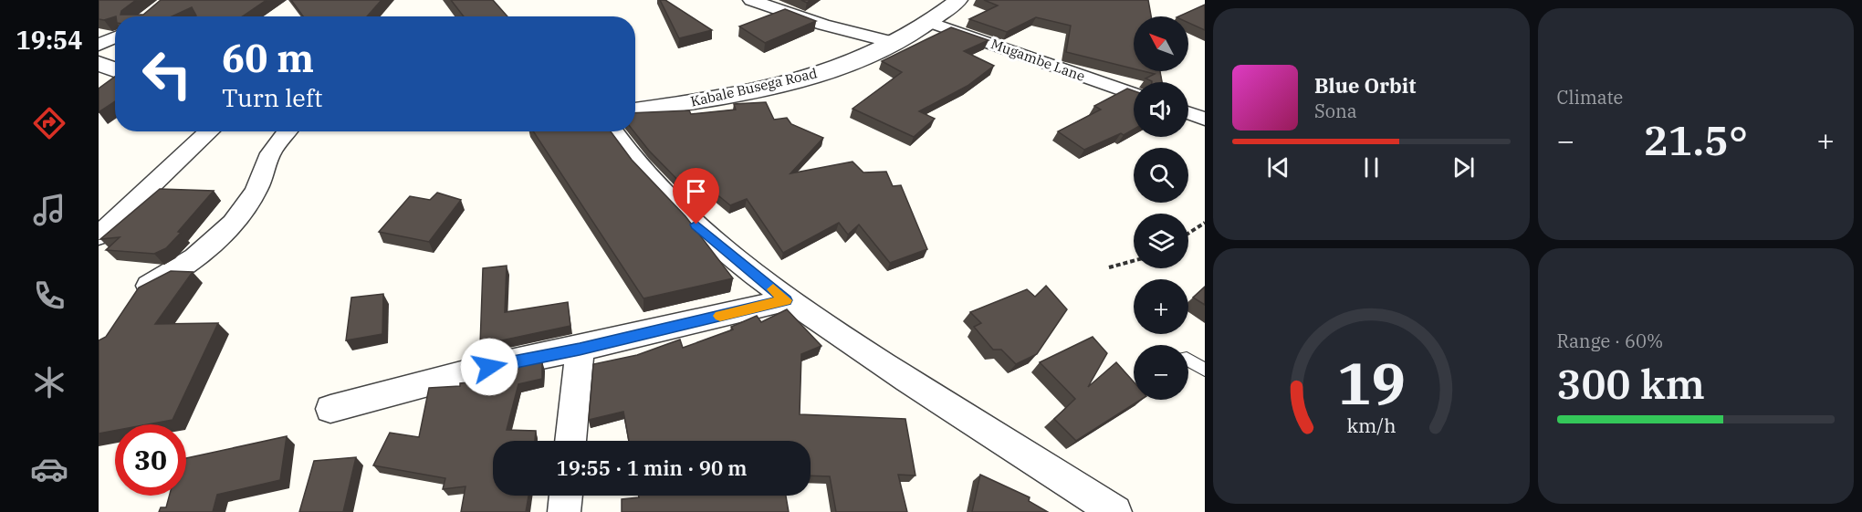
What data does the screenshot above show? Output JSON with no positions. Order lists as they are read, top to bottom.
{
  "streets": {
    "street": ["Mugambe Lane", "Kabale Busega Road"]
  },
  "crossings": [
    ["Mugambe Lane", "Kabale Busega Road"]
  ],
  "north": "top left",
  "page": {
    "tabs": "19:54",
    "tile": [
      "Climate",
      ["Range · 60%", "300 km"]
    ],
    "map_buttons": ["+", "−"],
    "turn": ["60 m", "Turn left"],
    "song": ["Blue Orbit", "Sona"],
    "heat": ["−", "21.5°", "+"],
    "limit": "30",
    "trip": "19:55 · 1 min · 90 m",
    "gauge": ["19", "km/h"]
  }
}
